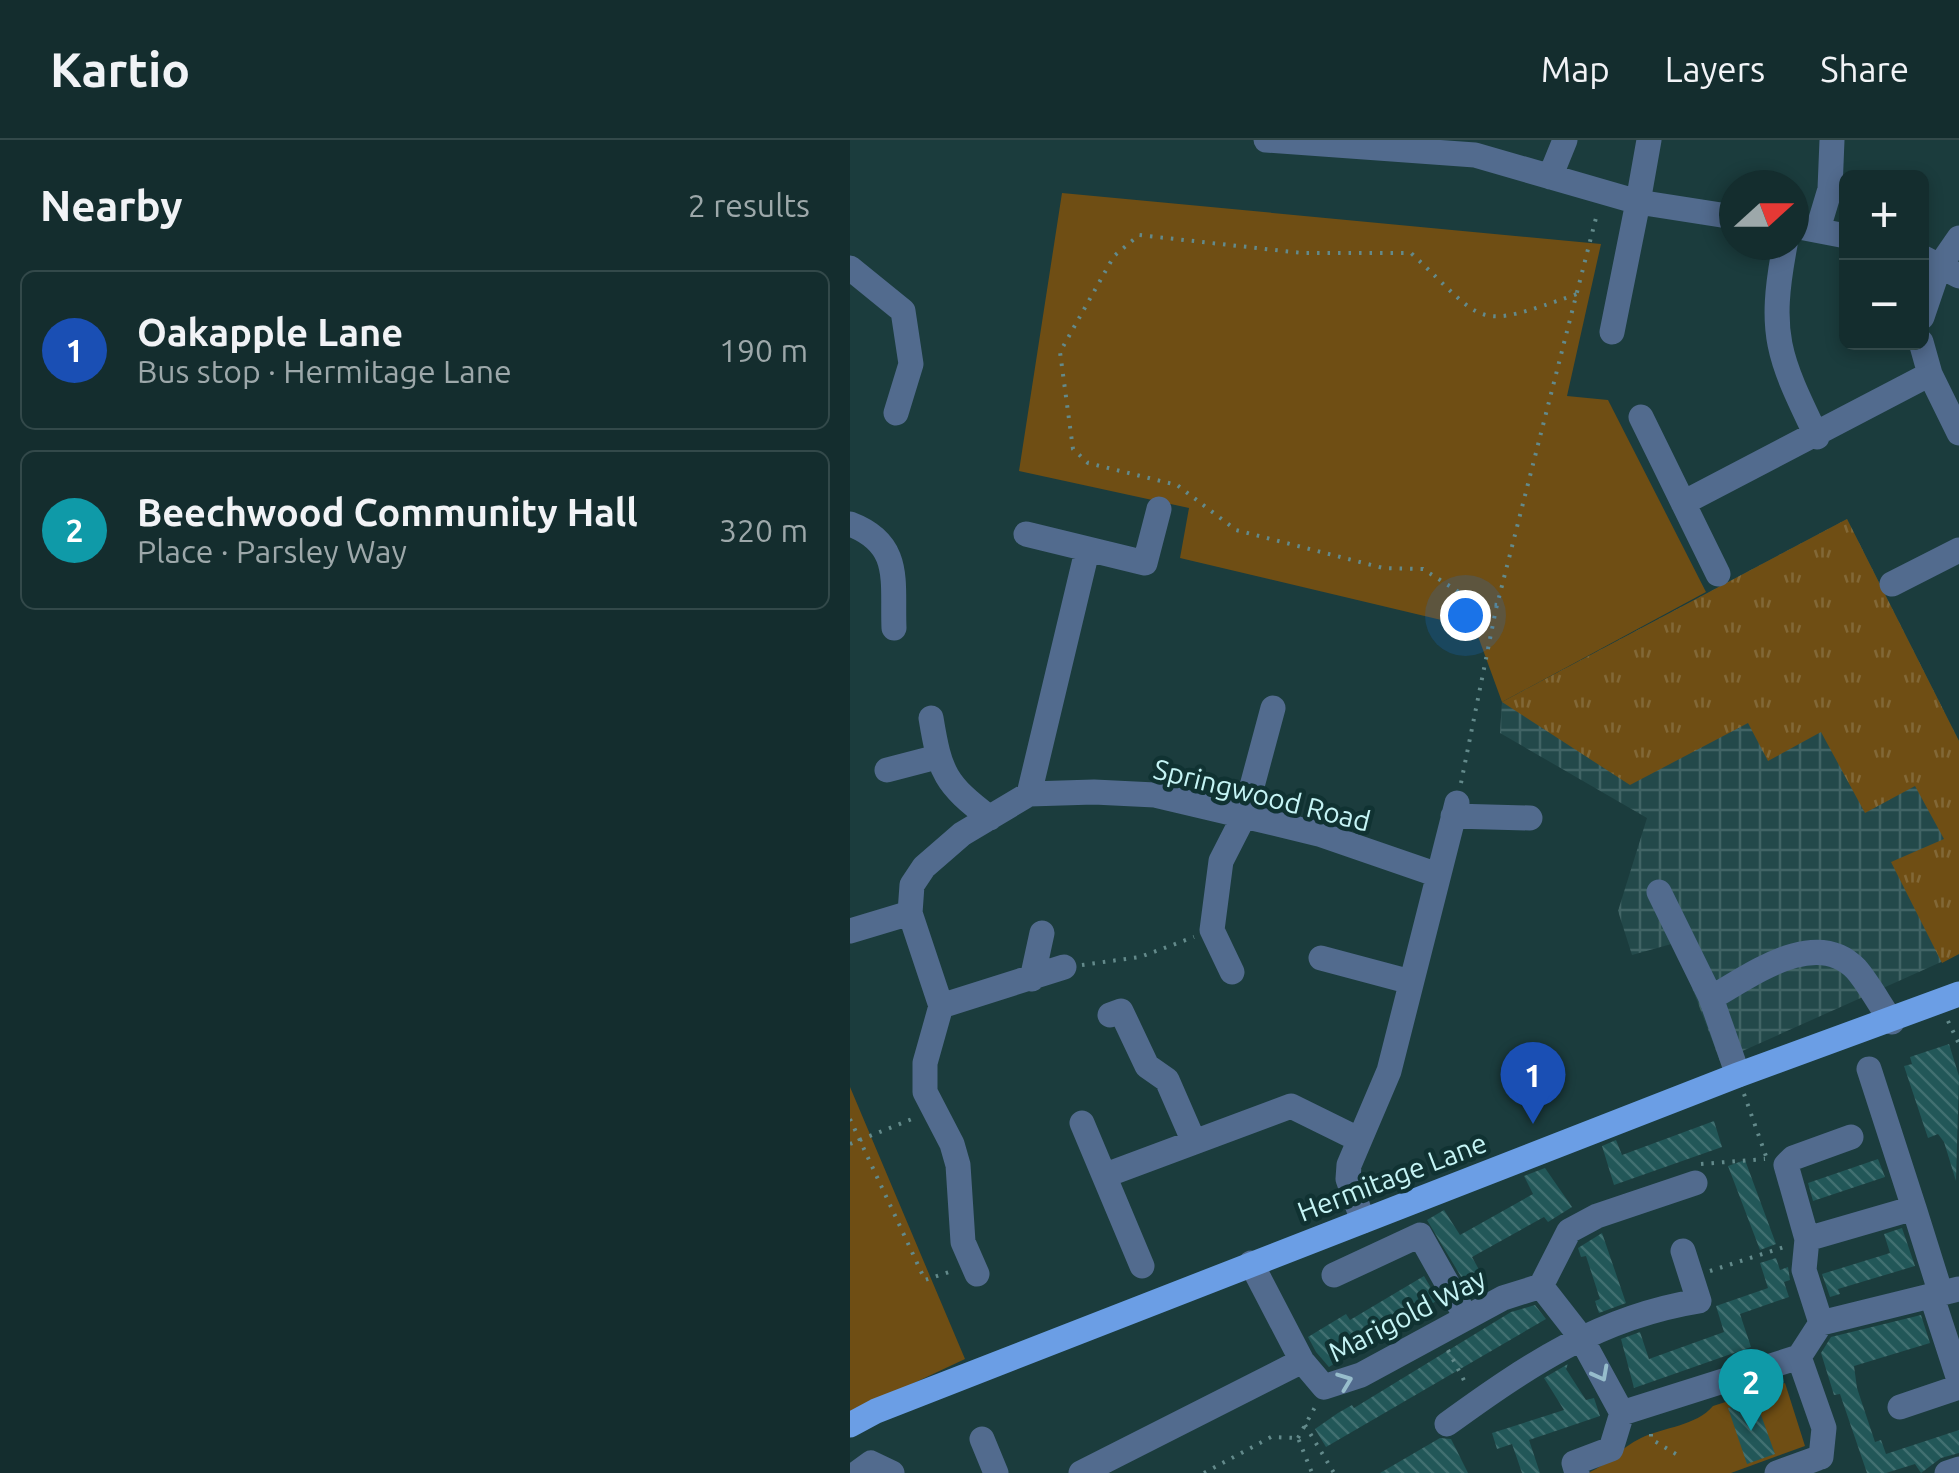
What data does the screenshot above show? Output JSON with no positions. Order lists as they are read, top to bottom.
{
  "streets": {
    "main road": ["Hermitage Lane"],
    "street": ["Springwood Road", "Marigold Way"]
  },
  "crossings": [
    ["Hermitage Lane", "Marigold Way"]
  ],
  "north": "right",
  "page": {
    "header": "Kartio",
    "nav": ["Map", "Layers", "Share"],
    "heading": ["Nearby", "2 results"],
    "map_buttons": ["+", "−"],
    "list": [
      {
        "mark": "1",
        "name": "Oakapple Lane",
        "note": "Bus stop · Hermitage Lane",
        "value": "190 m"
      },
      {
        "mark": "2",
        "name": "Beechwood Community Hall",
        "note": "Place · Parsley Way",
        "value": "320 m"
      }
    ],
    "pins": ["1", "2"]
  }
}
